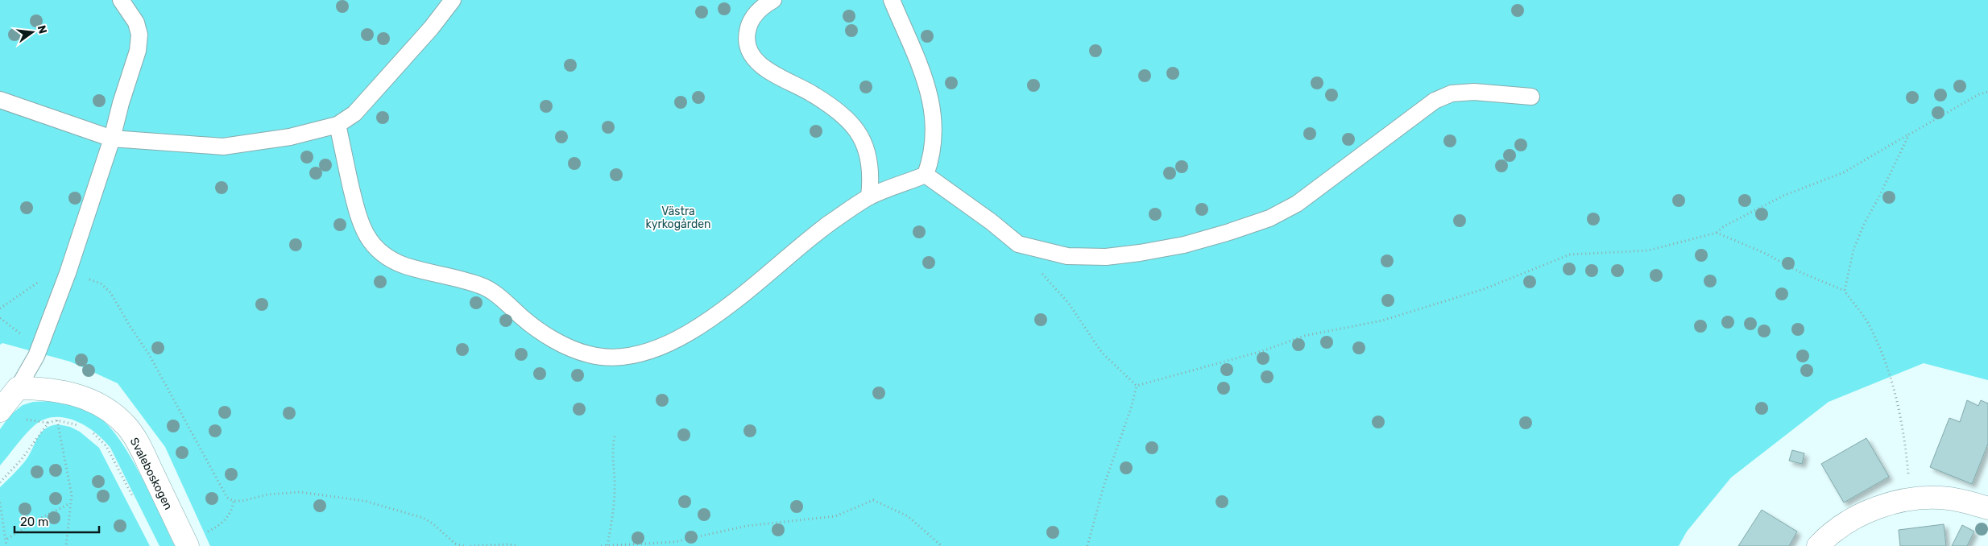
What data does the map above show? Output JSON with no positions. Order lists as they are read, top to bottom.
{
  "streets": {
    "street": ["Svaleboskogen"]
  },
  "parks": ["Västra kyrkogården"],
  "scale_bar": "20 m",
  "north": "right"
}
